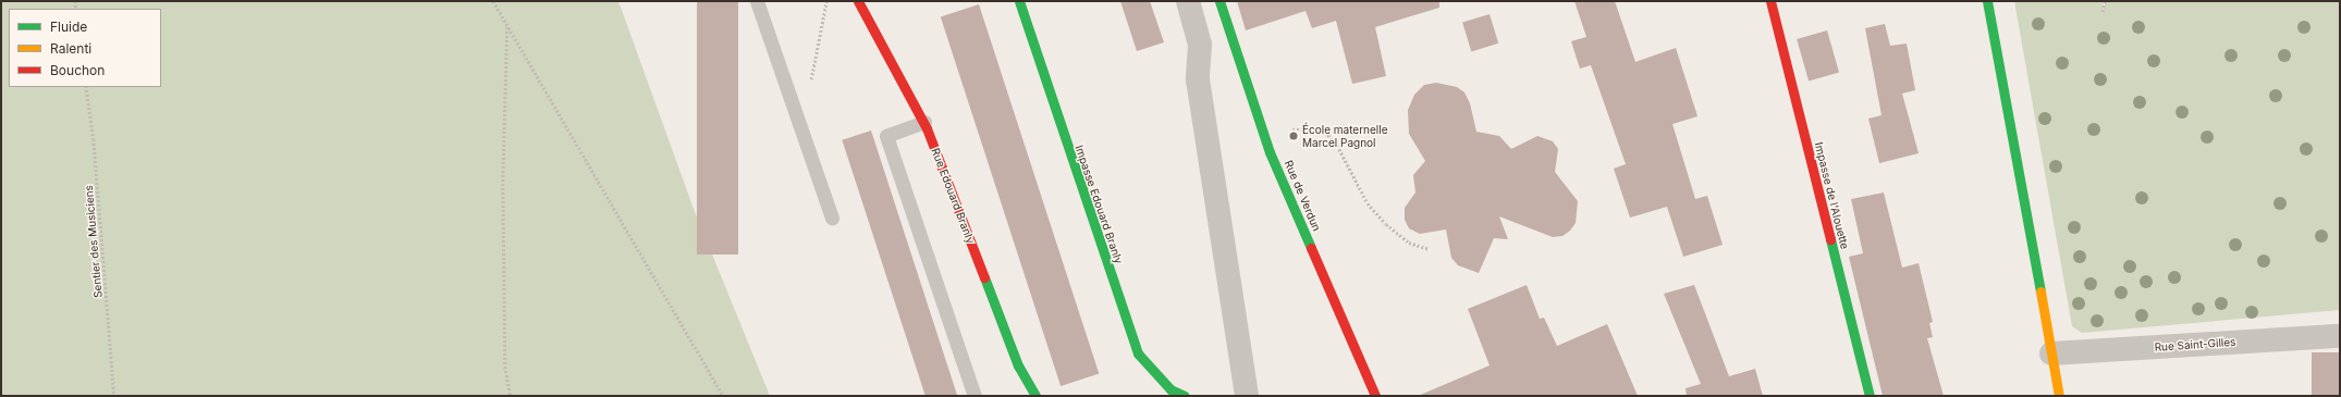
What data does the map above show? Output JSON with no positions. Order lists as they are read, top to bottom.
{
  "streets": {
    "street": [
      "Rue Edouard Branly",
      "Rue de Verdun",
      "Impasse de l'Alouette",
      "Impasse Edouard Branly",
      "Rue Saint-Gilles"
    ],
    "path": ["Sentier des Musiciens"]
  },
  "places": ["École maternelle Marcel Pagnol"],
  "legend": ["Fluide", "Ralenti", "Bouchon"]
}
